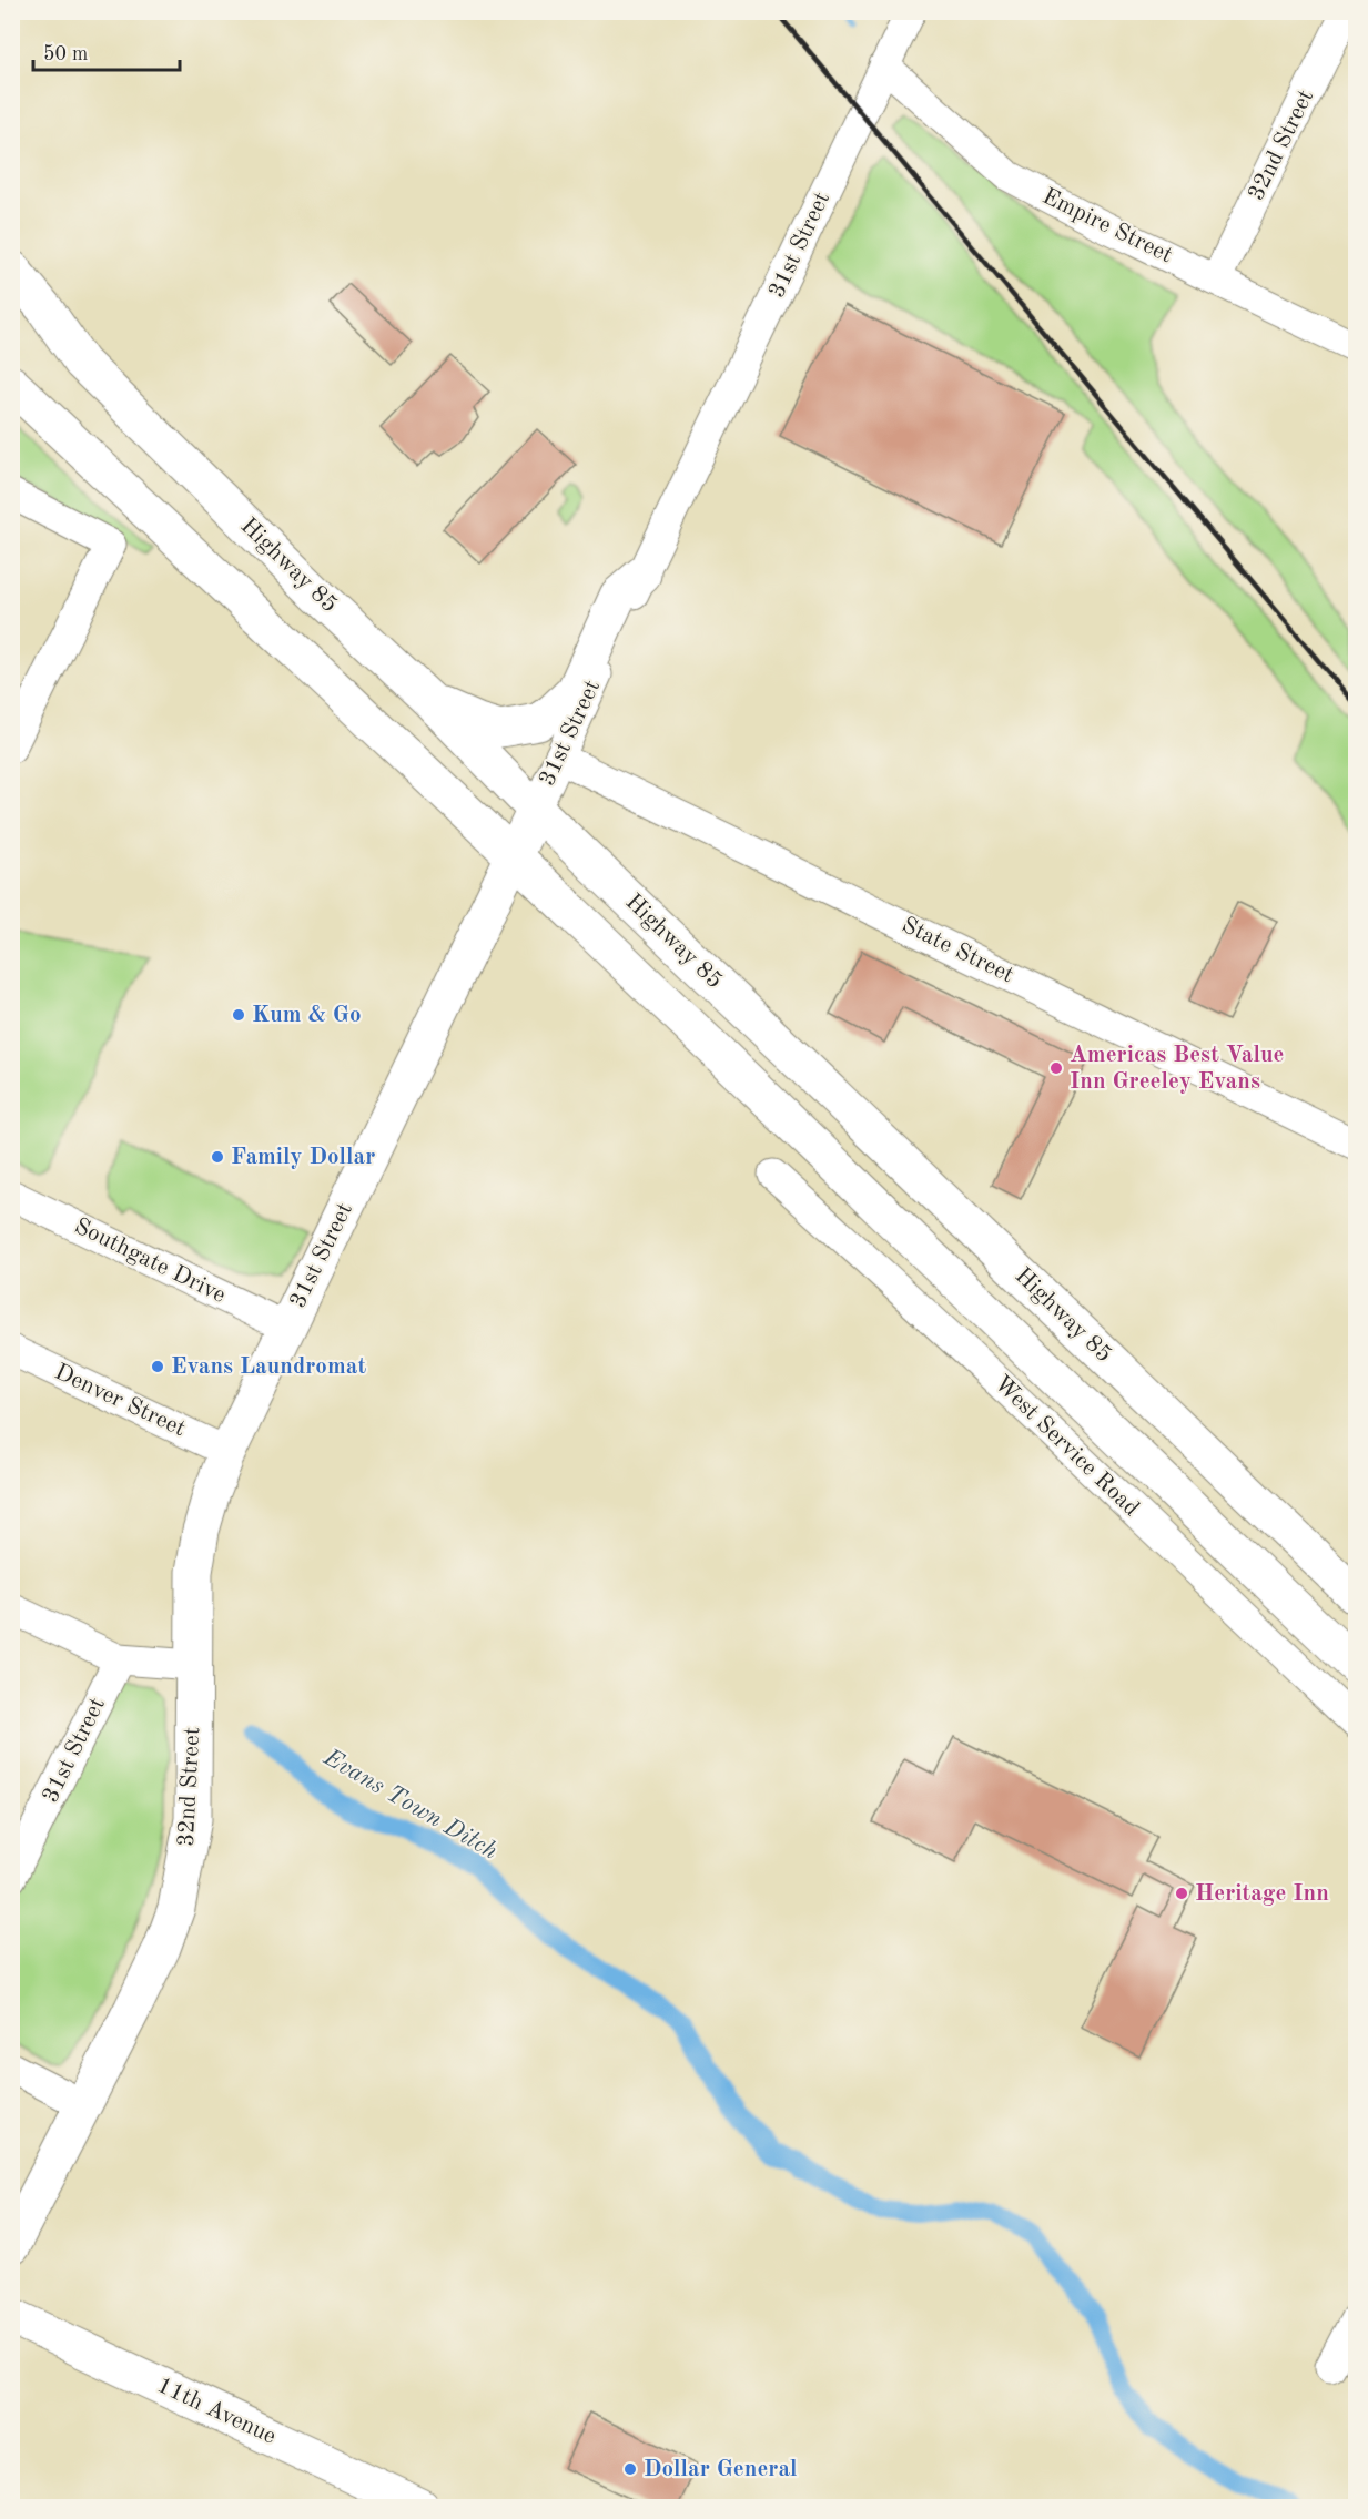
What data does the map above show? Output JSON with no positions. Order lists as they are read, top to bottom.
{
  "streets": {
    "main road": [
      "32nd Street",
      "31st Street",
      "Highway 85",
      "11th Avenue"
    ],
    "street": [
      "Empire Street",
      "State Street",
      "Southgate Drive",
      "Denver Street",
      "West Service Road"
    ]
  },
  "crossings": [
    ["32nd Street", "Empire Street"],
    ["32nd Street", "31st Street"],
    ["32nd Street", "Denver Street"],
    ["Empire Street", "31st Street"],
    ["31st Street", "Highway 85"],
    ["31st Street", "State Street"],
    ["31st Street", "Southgate Drive"],
    ["31st Street", "Denver Street"]
  ],
  "water": ["Evans Town Ditch"],
  "places": [
    "Kum & Go",
    "Americas Best Value Inn Greeley Evans",
    "Family Dollar",
    "Evans Laundromat",
    "Heritage Inn",
    "Dollar General"
  ],
  "scale_bar": "50 m"
}
